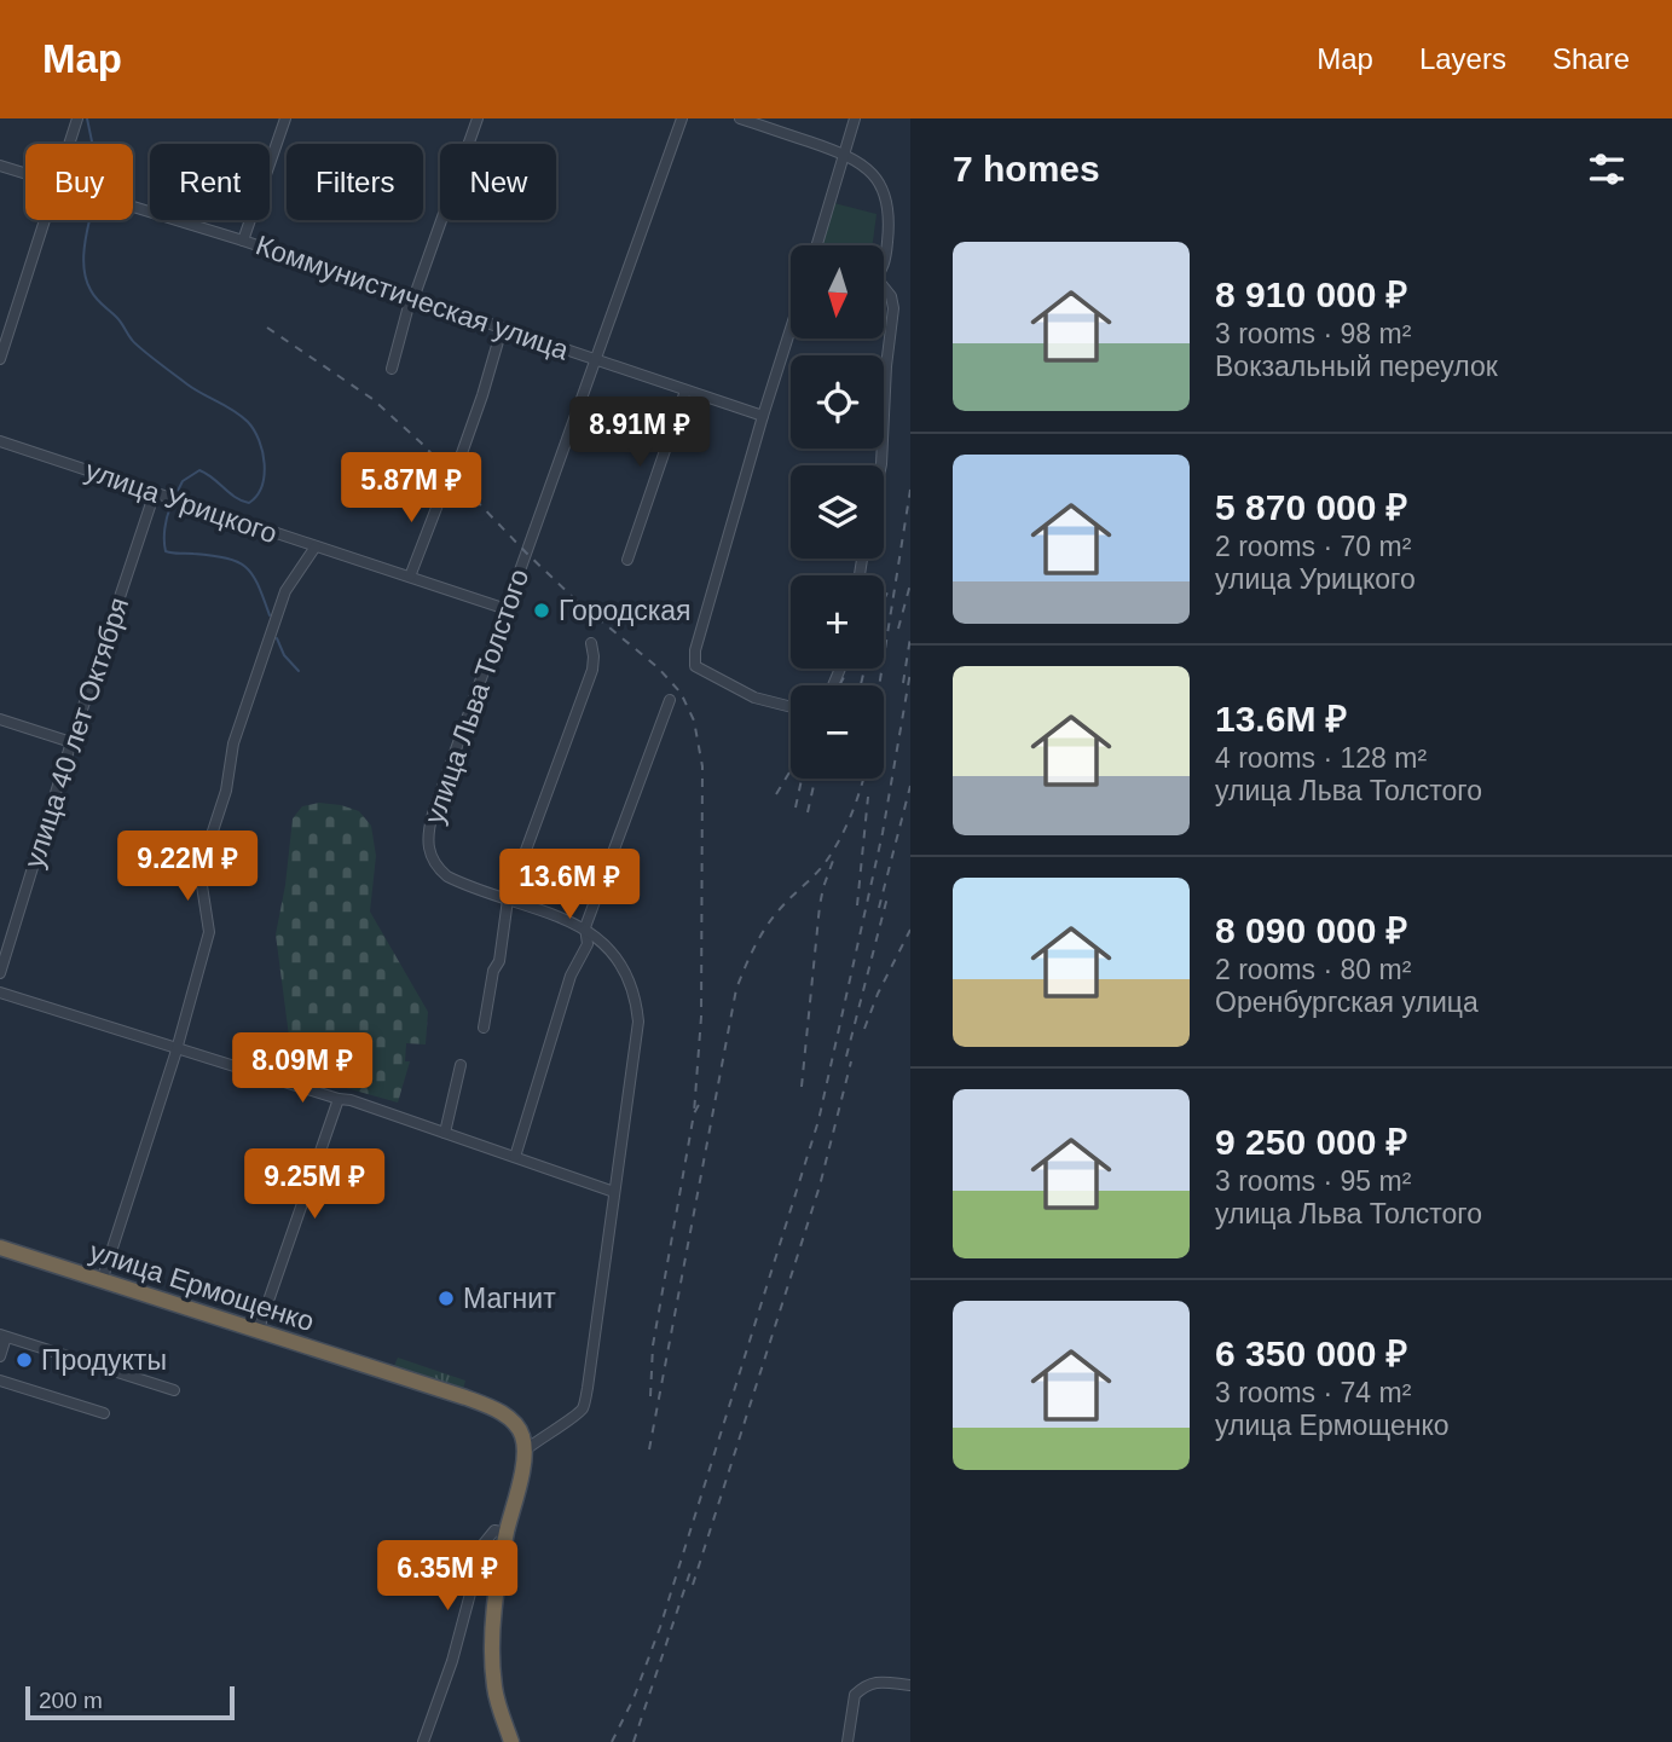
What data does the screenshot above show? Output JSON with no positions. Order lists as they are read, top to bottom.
{
  "streets": {
    "highway": ["улица Ермощенко"],
    "street": [
      "Коммунистическая улица",
      "улица Урицкого",
      "улица Льва Толстого",
      "улица 40 лет Октября"
    ]
  },
  "crossings": [
    ["Коммунистическая улица", "улица Льва Толстого"],
    ["улица Урицкого", "улица Льва Толстого"],
    ["улица Урицкого", "улица 40 лет Октября"],
    ["улица Льва Толстого", "улица Ермощенко"]
  ],
  "places": ["Городская", "Магнит", "Продукты"],
  "scale_bar": "200 m",
  "north": "bottom",
  "page": {
    "header": "Map",
    "nav": ["Map", "Layers", "Share"],
    "heading": "7 homes",
    "chip": [
      "Buy",
      "Rent",
      "Filters",
      "New"
    ],
    "list": [
      {
        "name": "8 910 000 ₽",
        "note": "3 rooms · 98 m² · Вокзальный переулок"
      },
      {
        "name": "5 870 000 ₽",
        "note": "2 rooms · 70 m² · улица Урицкого"
      },
      {
        "name": "13.6M ₽",
        "note": "4 rooms · 128 m² · улица Льва Толстого"
      },
      {
        "name": "8 090 000 ₽",
        "note": "2 rooms · 80 m² · Оренбургская улица"
      },
      {
        "name": "9 250 000 ₽",
        "note": "3 rooms · 95 m² · улица Льва Толстого"
      },
      {
        "name": "6 350 000 ₽",
        "note": "3 rooms · 74 m² · улица Ермощенко"
      }
    ],
    "map_buttons": ["+", "−"],
    "price": [
      "8.91M ₽",
      "5.87M ₽",
      "9.22M ₽",
      "13.6M ₽",
      "8.09M ₽",
      "9.25M ₽",
      "6.35M ₽"
    ],
    "scale": "200 m"
  }
}
